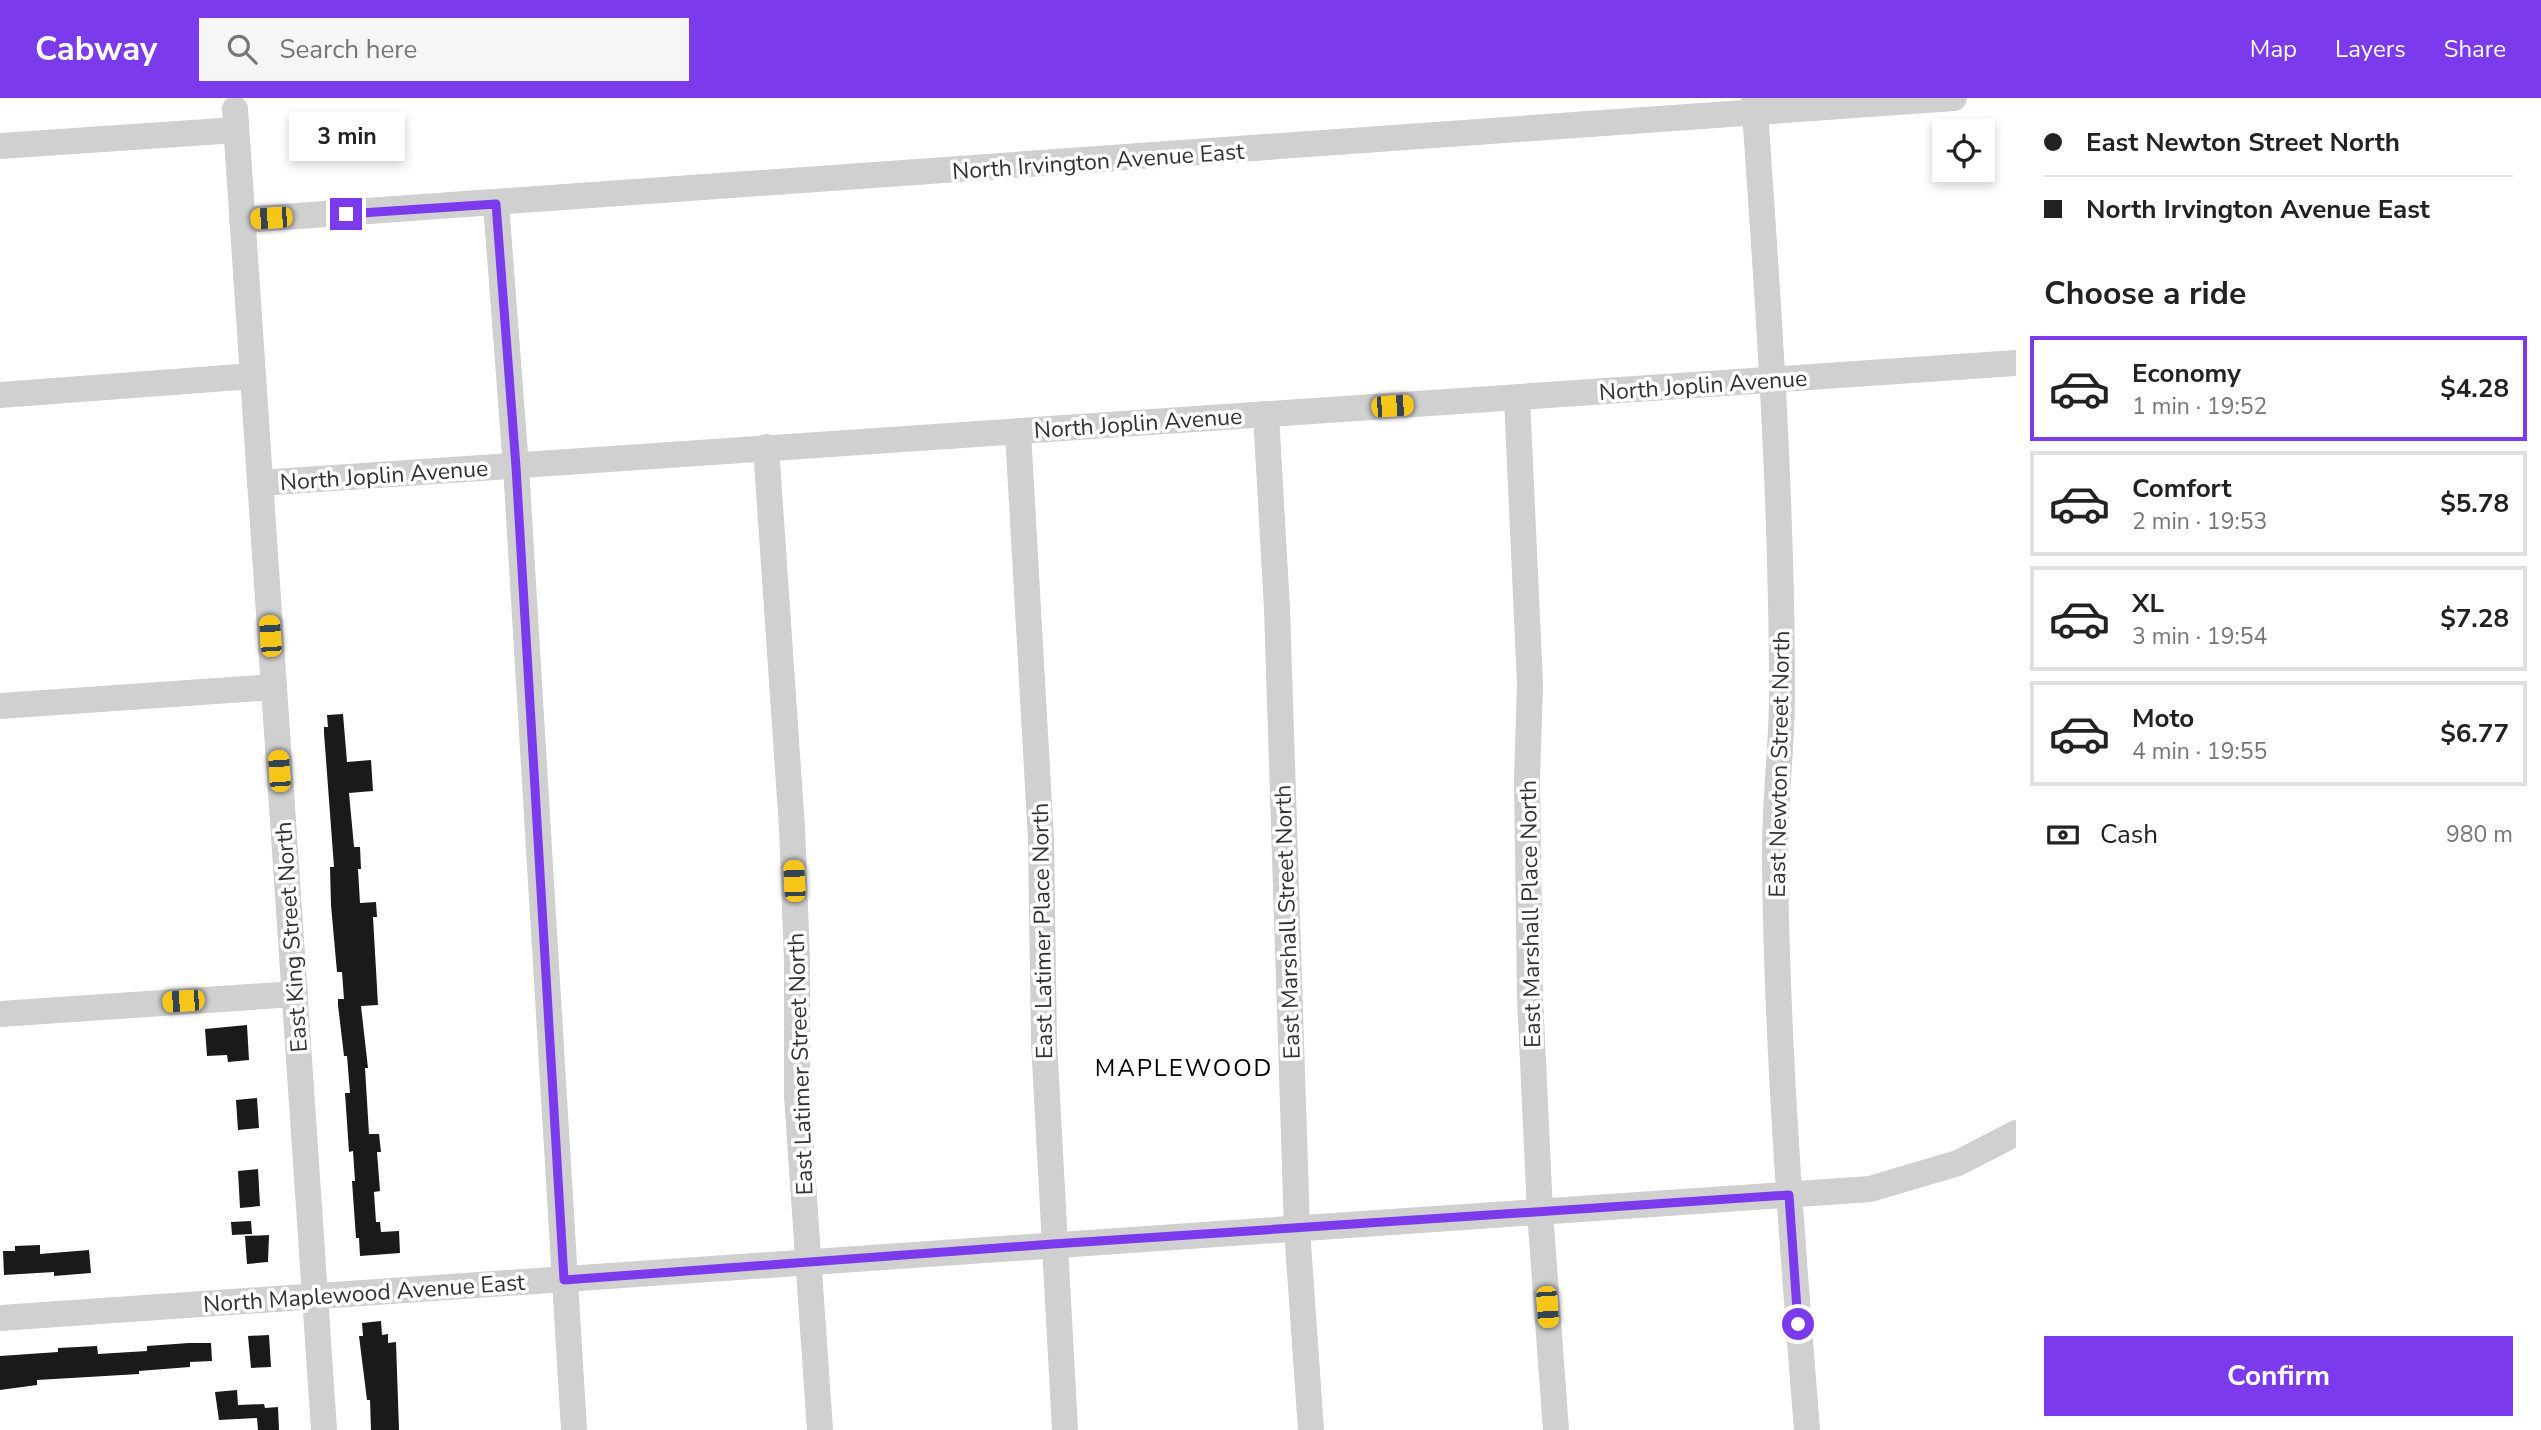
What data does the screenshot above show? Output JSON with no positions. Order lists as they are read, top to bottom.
{
  "streets": {
    "street": [
      "North Irvington Avenue East",
      "North Joplin Avenue",
      "East Newton Street North",
      "East Marshall Place North",
      "East Marshall Street North",
      "East Latimer Place North",
      "East King Street North",
      "East Latimer Street North",
      "North Maplewood Avenue East"
    ]
  },
  "crossings": [
    ["North Irvington Avenue East", "East Newton Street North"],
    ["North Irvington Avenue East", "East King Street North"],
    ["North Joplin Avenue", "East Newton Street North"],
    ["North Joplin Avenue", "East Marshall Place North"],
    ["North Joplin Avenue", "East Marshall Street North"],
    ["North Joplin Avenue", "East Latimer Place North"],
    ["North Joplin Avenue", "East King Street North"],
    ["North Joplin Avenue", "East Latimer Street North"],
    ["East Newton Street North", "North Maplewood Avenue East"],
    ["East Marshall Place North", "North Maplewood Avenue East"],
    ["East Marshall Street North", "North Maplewood Avenue East"],
    ["East Latimer Place North", "North Maplewood Avenue East"],
    ["East King Street North", "North Maplewood Avenue East"],
    ["East Latimer Street North", "North Maplewood Avenue East"]
  ],
  "districts": ["MAPLEWOOD"],
  "page": {
    "header": "Cabway",
    "search": "Search here",
    "nav": ["Map", "Layers", "Share"],
    "banner": ["East Newton Street North", "North Irvington Avenue East"],
    "bubble": "3 min",
    "heading": "Choose a ride",
    "list": [
      {
        "name": "Economy",
        "note": "1 min · 19:52",
        "value": "$4.28"
      },
      {
        "name": "Comfort",
        "note": "2 min · 19:53",
        "value": "$5.78"
      },
      {
        "name": "XL",
        "note": "3 min · 19:54",
        "value": "$7.28"
      },
      {
        "name": "Moto",
        "note": "4 min · 19:55",
        "value": "$6.77"
      }
    ],
    "pay": ["Cash", "980 m"],
    "buttons": "Confirm"
  }
}
